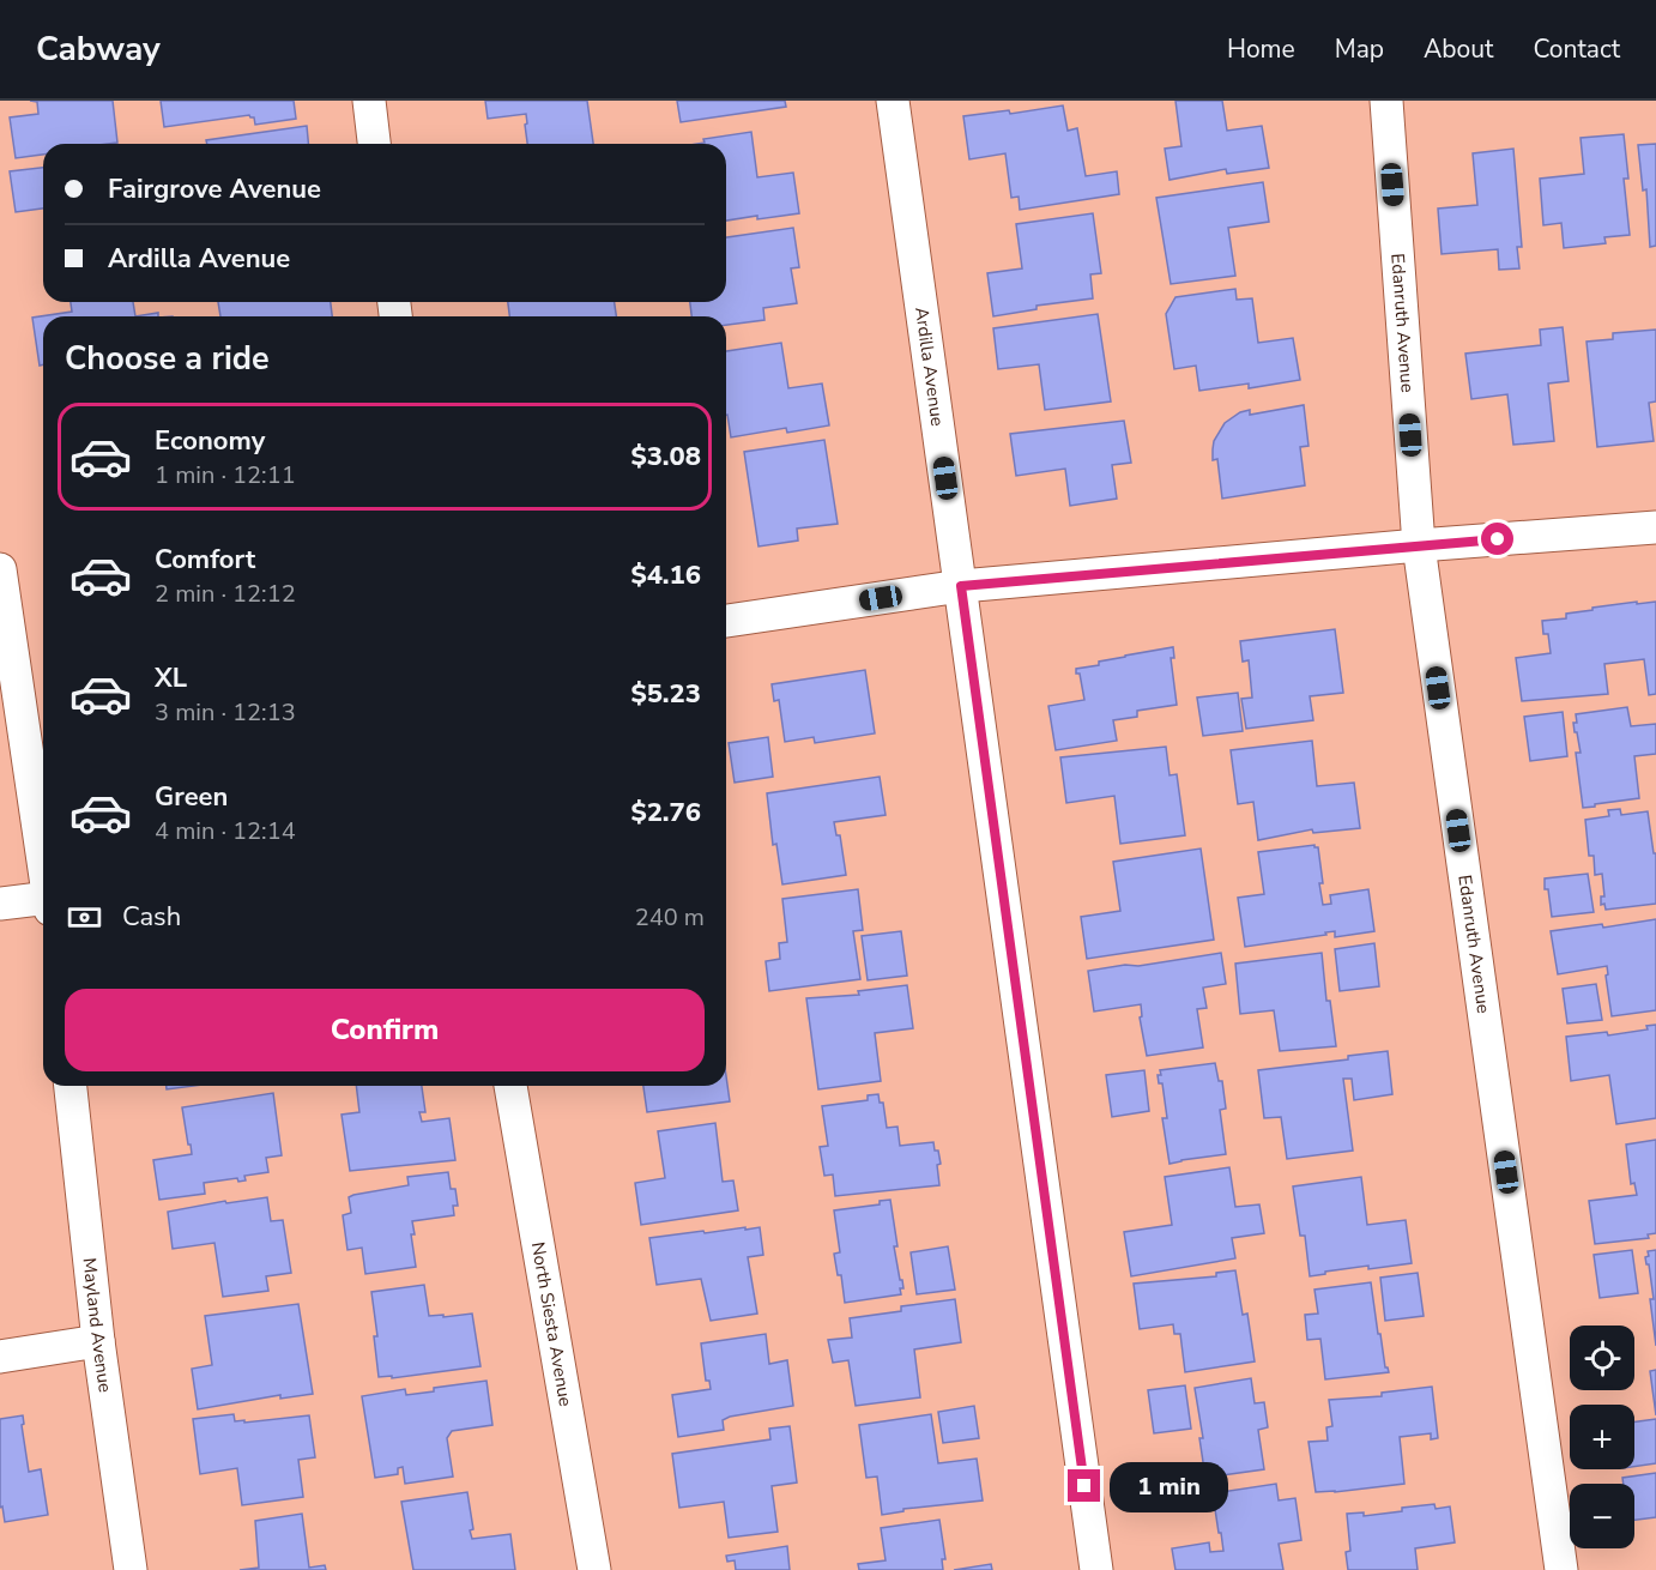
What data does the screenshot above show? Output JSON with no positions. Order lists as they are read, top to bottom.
{
  "streets": {
    "street": [
      "Edanruth Avenue",
      "Ardilla Avenue",
      "Mayland Avenue",
      "North Siesta Avenue"
    ]
  },
  "page": {
    "header": "Cabway",
    "nav": [
      "Home",
      "Map",
      "About",
      "Contact"
    ],
    "banner": ["Fairgrove Avenue", "Ardilla Avenue"],
    "heading": "Choose a ride",
    "list": [
      {
        "name": "Economy",
        "note": "1 min · 12:11",
        "value": "$3.08"
      },
      {
        "name": "Comfort",
        "note": "2 min · 12:12",
        "value": "$4.16"
      },
      {
        "name": "XL",
        "note": "3 min · 12:13",
        "value": "$5.23"
      },
      {
        "name": "Green",
        "note": "4 min · 12:14",
        "value": "$2.76"
      }
    ],
    "pay": ["Cash", "240 m"],
    "buttons": "Confirm",
    "map_buttons": ["+", "−"],
    "bubble": "1 min"
  }
}
